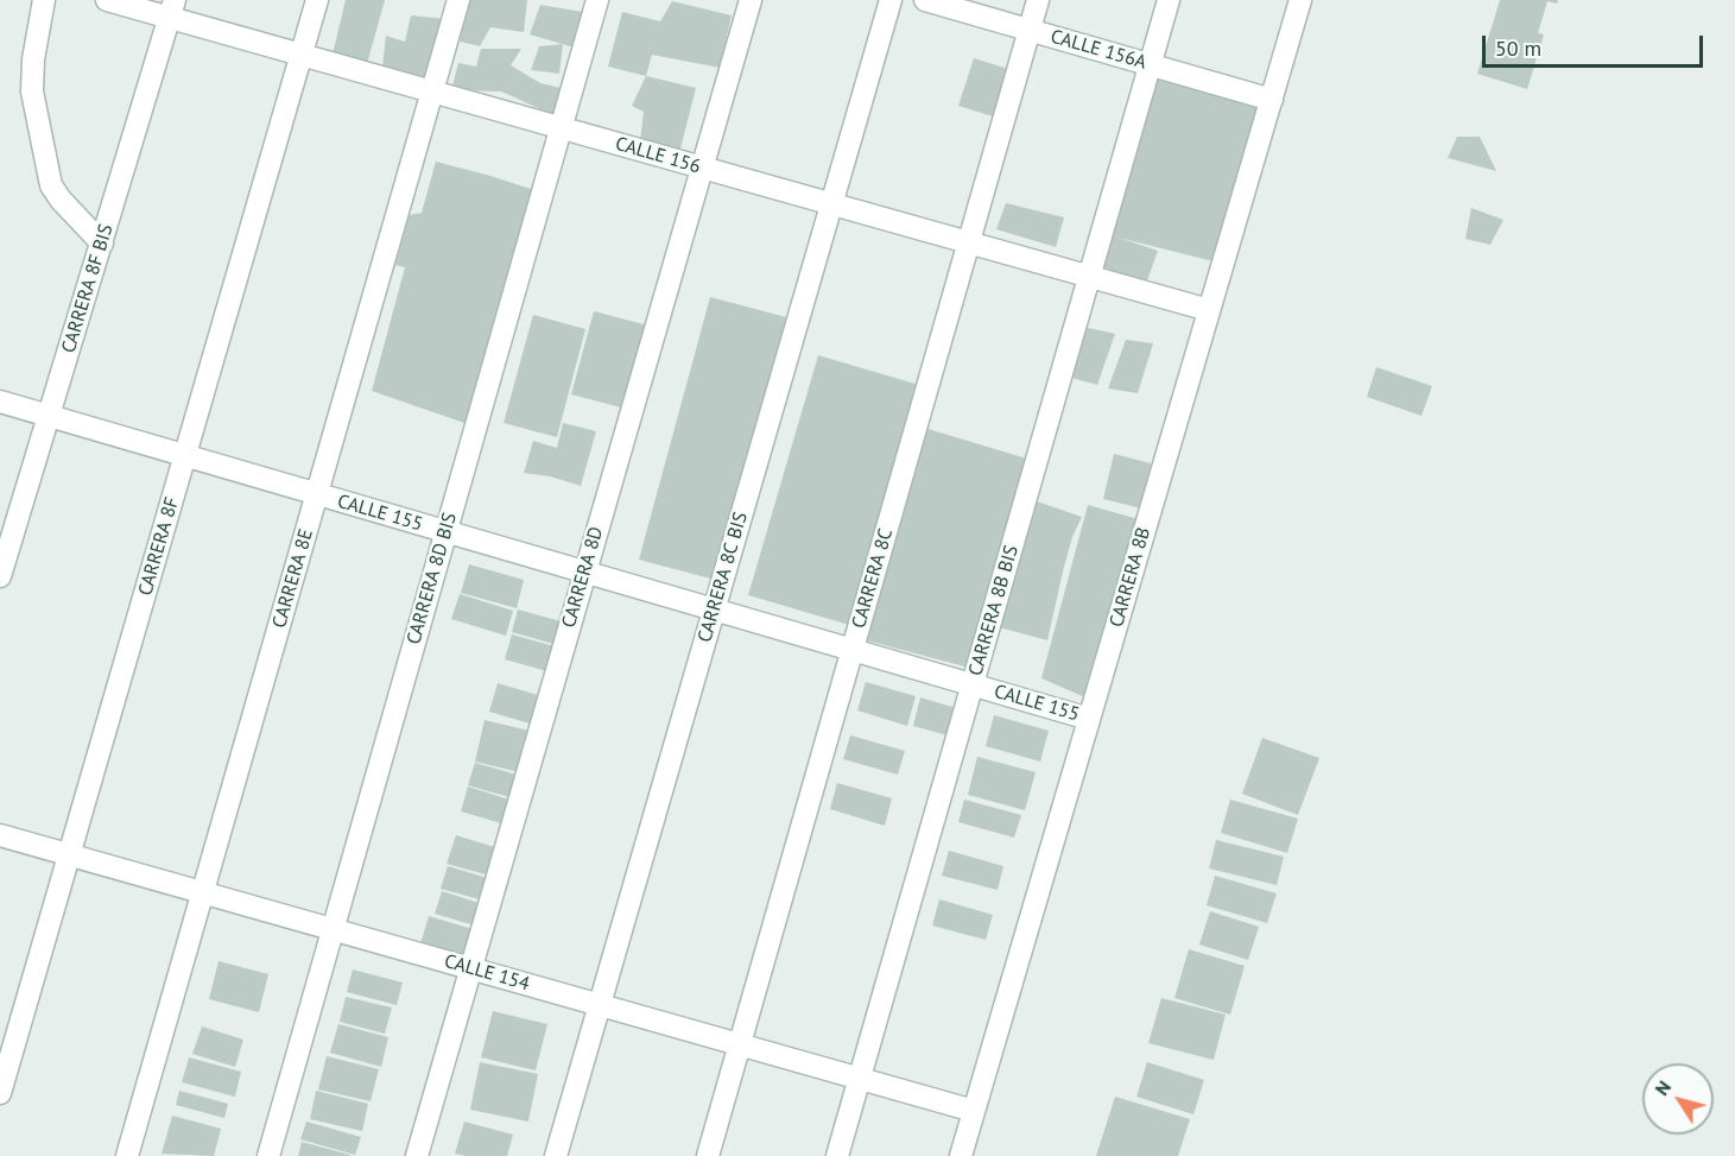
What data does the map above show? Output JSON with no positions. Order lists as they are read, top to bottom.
{
  "streets": {
    "street": [
      "CALLE 156A",
      "CALLE 156",
      "CARRERA 8F BIS",
      "CALLE 155",
      "CARRERA 8F",
      "CARRERA 8D",
      "CARRERA 8C BIS",
      "CARRERA 8B",
      "CARRERA 8E",
      "CARRERA 8D BIS",
      "CARRERA 8C",
      "CARRERA 8B BIS",
      "CALLE 154"
    ]
  },
  "crossings": [
    ["CALLE 156A", "CARRERA 8B"],
    ["CALLE 156A", "CARRERA 8C"],
    ["CALLE 156A", "CARRERA 8B BIS"],
    ["CALLE 156", "CARRERA 8F BIS"],
    ["CALLE 156", "CARRERA 8F"],
    ["CALLE 156", "CARRERA 8D"],
    ["CALLE 156", "CARRERA 8C BIS"],
    ["CALLE 156", "CARRERA 8B"],
    ["CALLE 156", "CARRERA 8E"],
    ["CALLE 156", "CARRERA 8D BIS"],
    ["CALLE 156", "CARRERA 8C"],
    ["CALLE 156", "CARRERA 8B BIS"],
    ["CARRERA 8F BIS", "CALLE 155"],
    ["CALLE 155", "CARRERA 8F"],
    ["CALLE 155", "CARRERA 8D"],
    ["CALLE 155", "CARRERA 8C BIS"],
    ["CALLE 155", "CARRERA 8B"],
    ["CALLE 155", "CARRERA 8E"],
    ["CALLE 155", "CARRERA 8D BIS"],
    ["CALLE 155", "CARRERA 8C"],
    ["CALLE 155", "CARRERA 8B BIS"],
    ["CARRERA 8F", "CALLE 154"],
    ["CARRERA 8D", "CALLE 154"],
    ["CARRERA 8C BIS", "CALLE 154"],
    ["CARRERA 8B", "CALLE 154"],
    ["CARRERA 8E", "CALLE 154"],
    ["CARRERA 8D BIS", "CALLE 154"],
    ["CARRERA 8C", "CALLE 154"],
    ["CARRERA 8B BIS", "CALLE 154"]
  ],
  "scale_bar": "50 m",
  "north": "top left"
}
